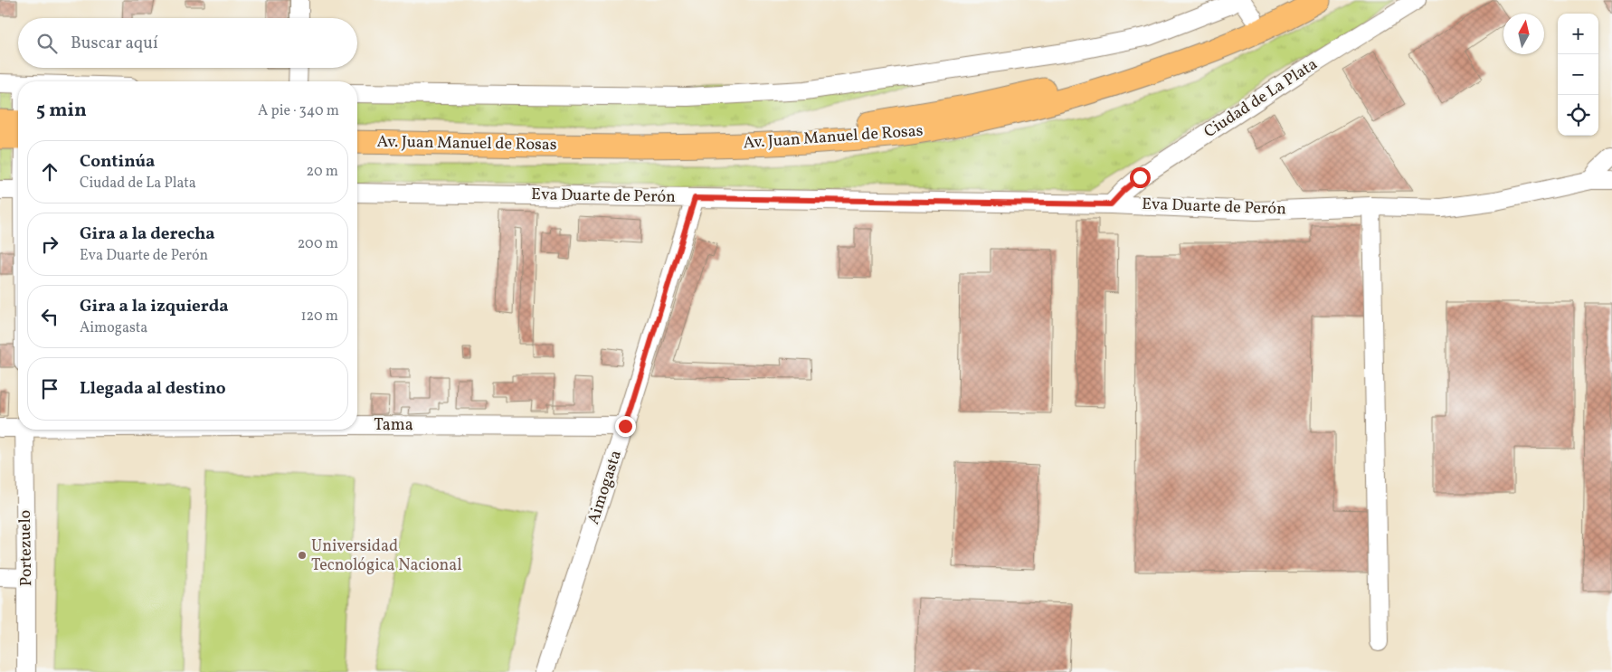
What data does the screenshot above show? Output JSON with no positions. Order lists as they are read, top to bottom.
{
  "streets": {
    "main road": ["Av. Juan Manuel de Rosas"],
    "street": [
      "Ciudad de La Plata",
      "Eva Duarte de Perón",
      "Tama",
      "Aimogasta",
      "Portezuelo"
    ]
  },
  "crossings": [
    ["Ciudad de La Plata", "Eva Duarte de Perón"],
    ["Eva Duarte de Perón", "Aimogasta"],
    ["Tama", "Aimogasta"]
  ],
  "places": ["Universidad Tecnológica Nacional"],
  "north": "top",
  "page": {
    "map_buttons": ["+", "−"],
    "search": "Buscar aquí",
    "heading": ["5 min", "A pie · 340 m"],
    "list": [
      ["Continúa", "Ciudad de La Plata", "20 m"],
      ["Gira a la derecha", "Eva Duarte de Perón", "200 m"],
      ["Gira a la izquierda", "Aimogasta", "120 m"],
      "Llegada al destino"
    ]
  }
}
